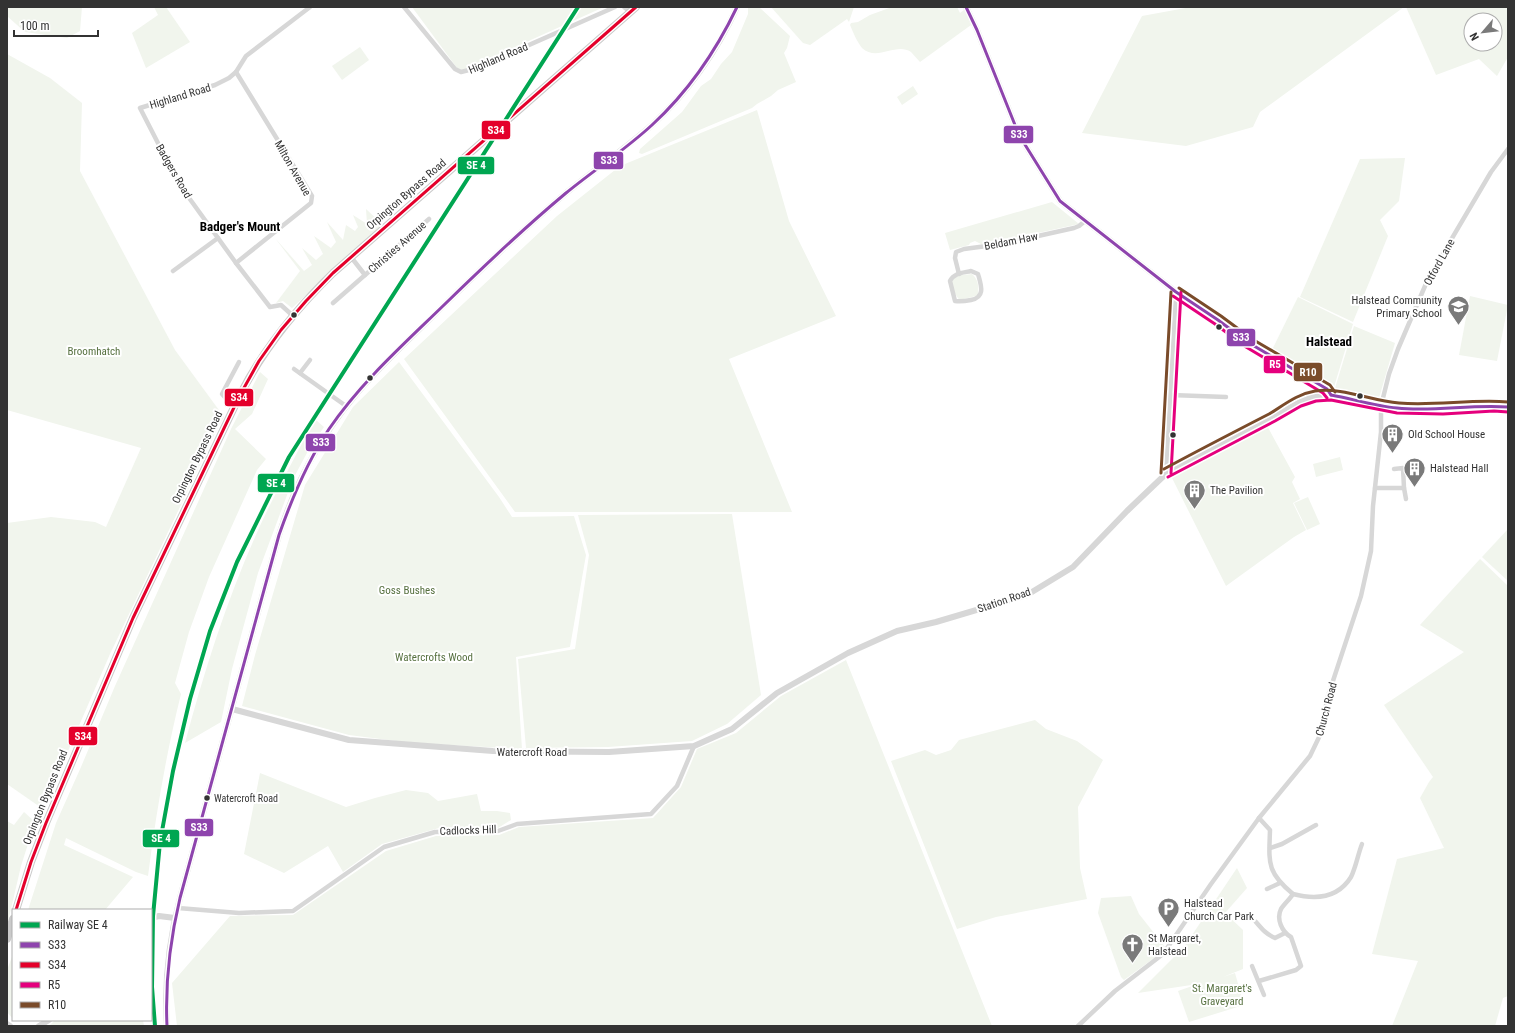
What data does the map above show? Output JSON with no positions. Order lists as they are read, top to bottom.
{
  "streets": {
    "main road": ["Orpington Bypass Road"],
    "street": [
      "Highland Road",
      "Milton Avenue",
      "Badgers Road",
      "Beldam Haw",
      "Christies Avenue",
      "Otford Lane",
      "Station Road",
      "Church Road",
      "Watercroft Road",
      "Cadlocks Hill"
    ]
  },
  "crossings": [
    ["Highland Road", "Milton Avenue"],
    ["Highland Road", "Badgers Road"],
    ["Milton Avenue", "Badgers Road"],
    ["Badgers Road", "Orpington Bypass Road"],
    ["Otford Lane", "Church Road"],
    ["Station Road", "Watercroft Road"],
    ["Station Road", "Cadlocks Hill"],
    ["Watercroft Road", "Cadlocks Hill"]
  ],
  "districts": ["Badger's Mount", "Halstead"],
  "parks": [
    "Broomhatch",
    "Goss Bushes",
    "Watercrofts Wood",
    "St. Margaret's Graveyard"
  ],
  "places": {
    "school or university": ["Halstead Community Primary School"],
    "building": ["Old School House", "Halstead Hall", "The Pavilion"],
    "other": ["Watercroft Road"],
    "parking": ["Halstead Church Car Park"],
    "church": ["St Margaret, Halstead"]
  },
  "lines": [
    "transit line S33",
    "transit line S34",
    "transit line R10",
    "transit line R5"
  ],
  "legend": [
    "Railway SE 4",
    "S33",
    "S34",
    "R5",
    "R10"
  ],
  "scale_bar": "100 m",
  "north": "bottom left"
}
